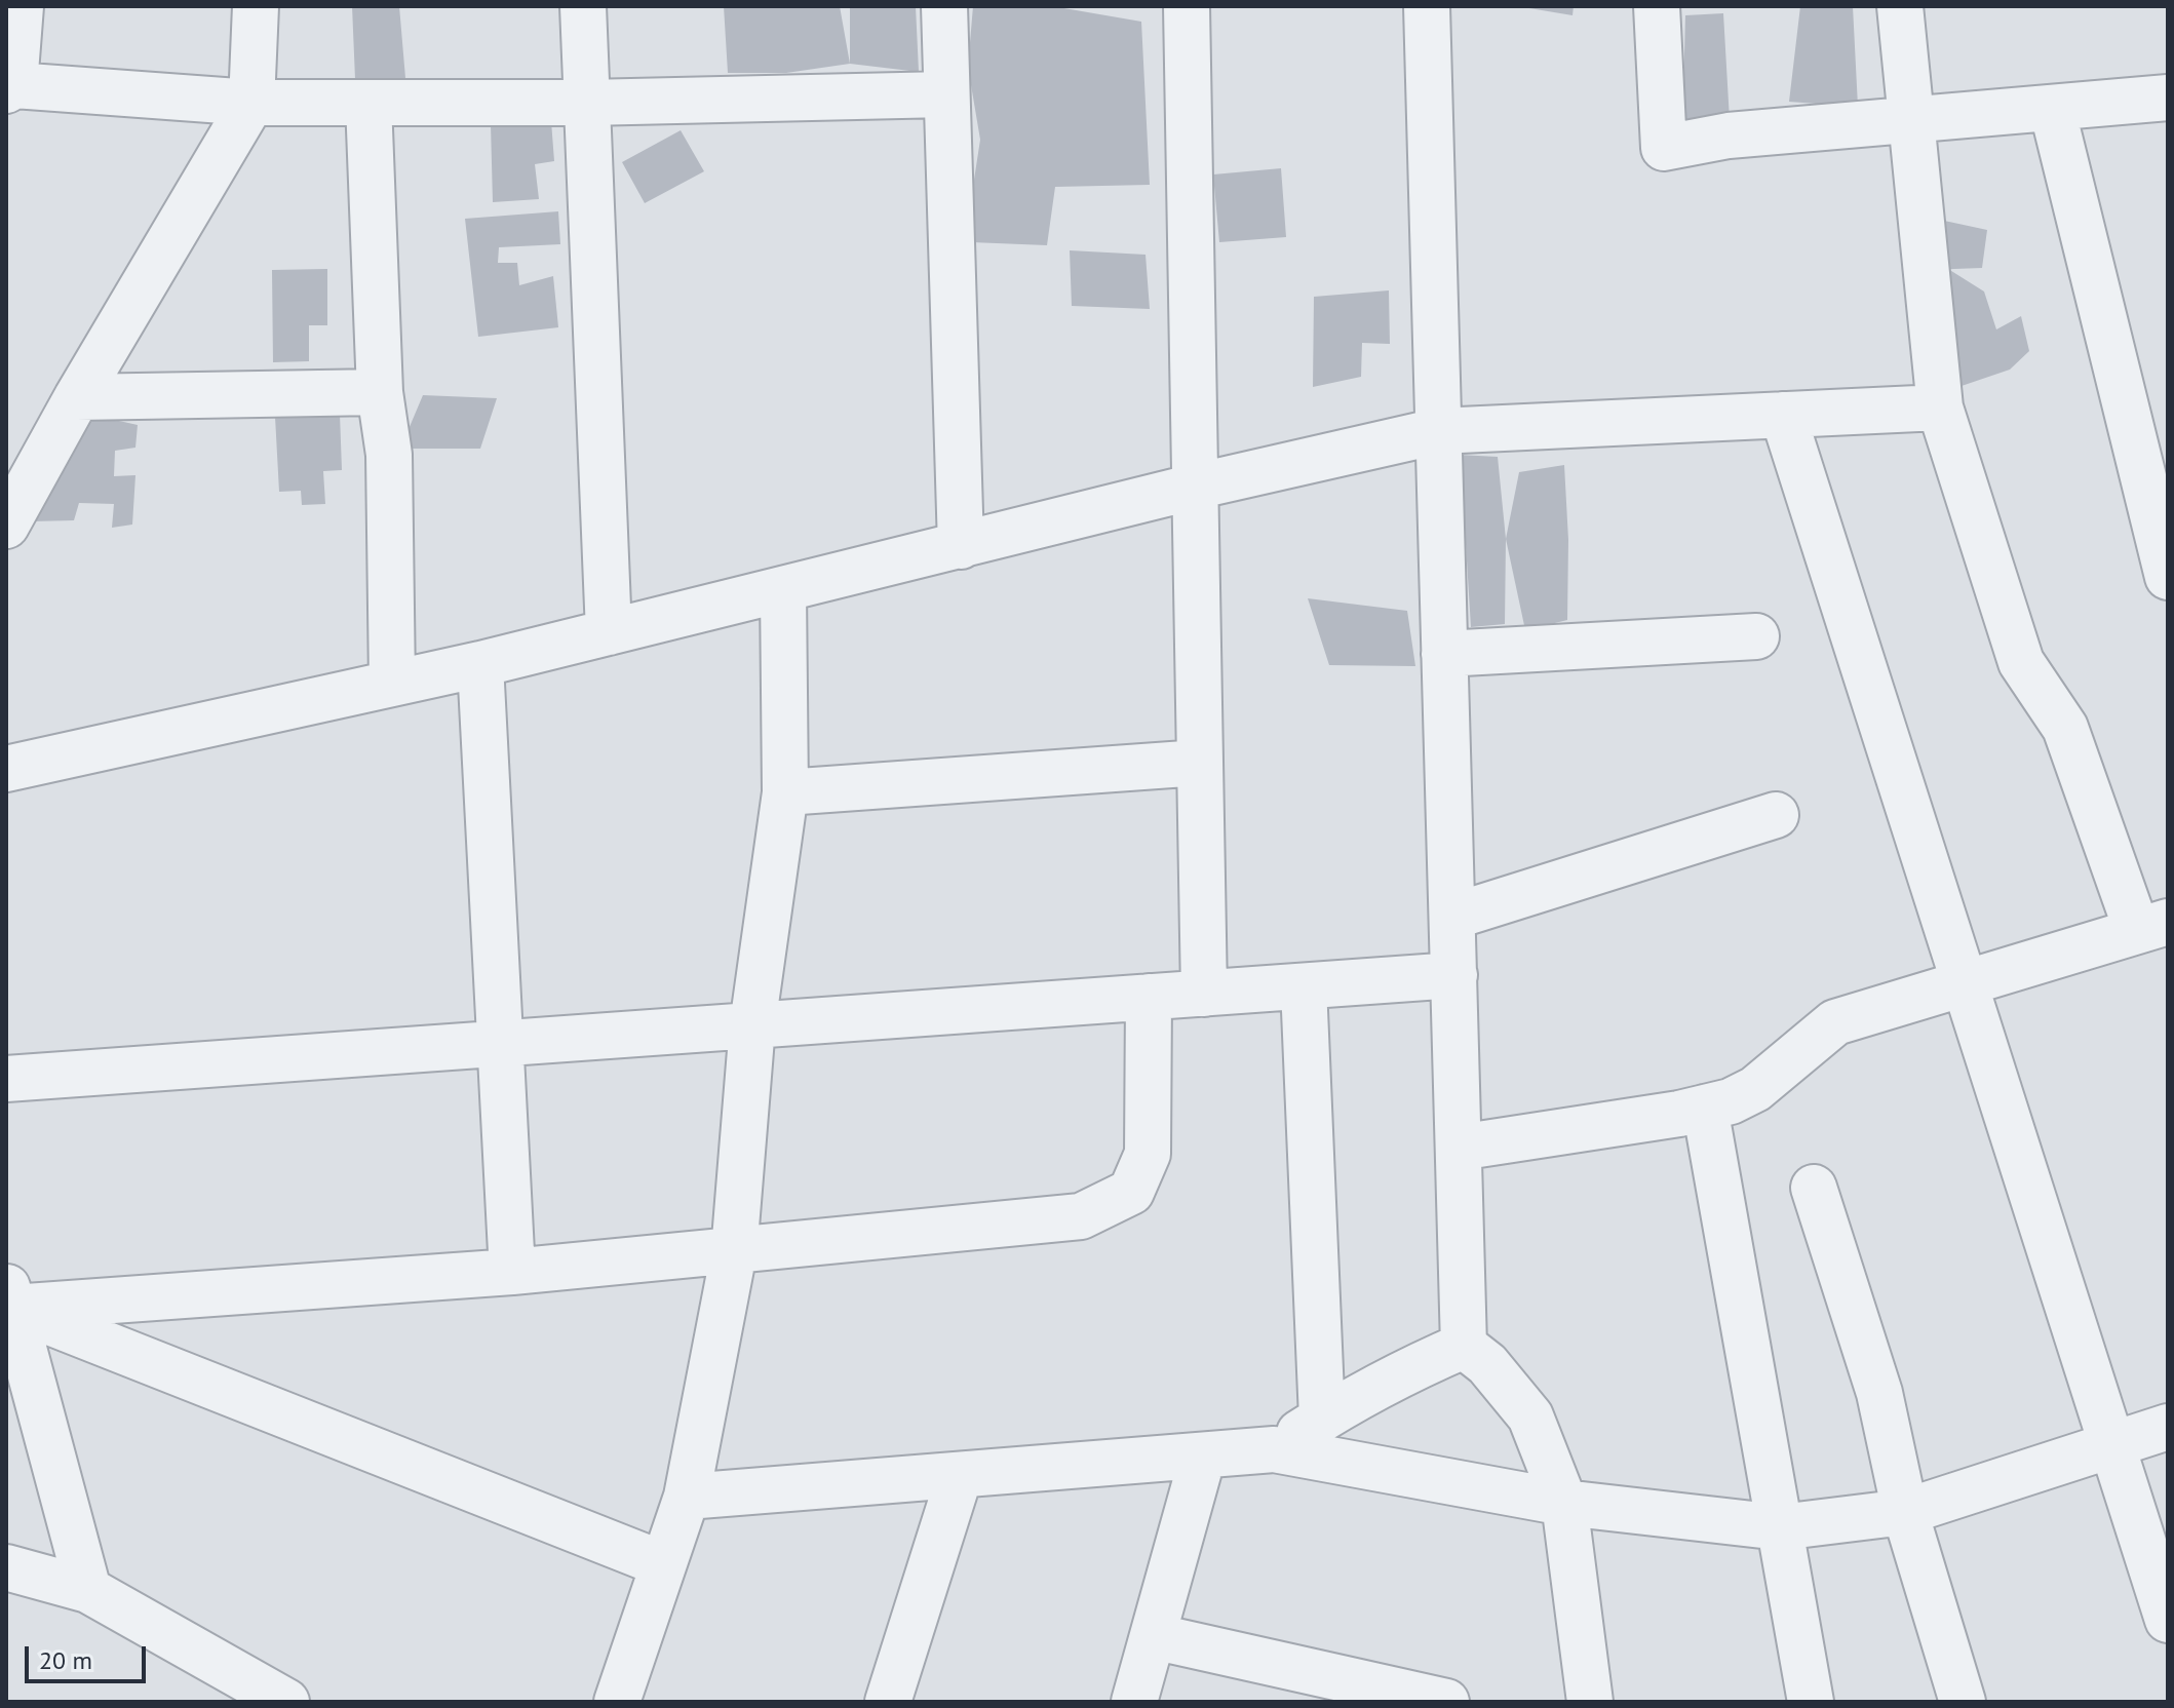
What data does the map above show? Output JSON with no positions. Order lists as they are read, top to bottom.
{
  "scale_bar": "20 m"
}
